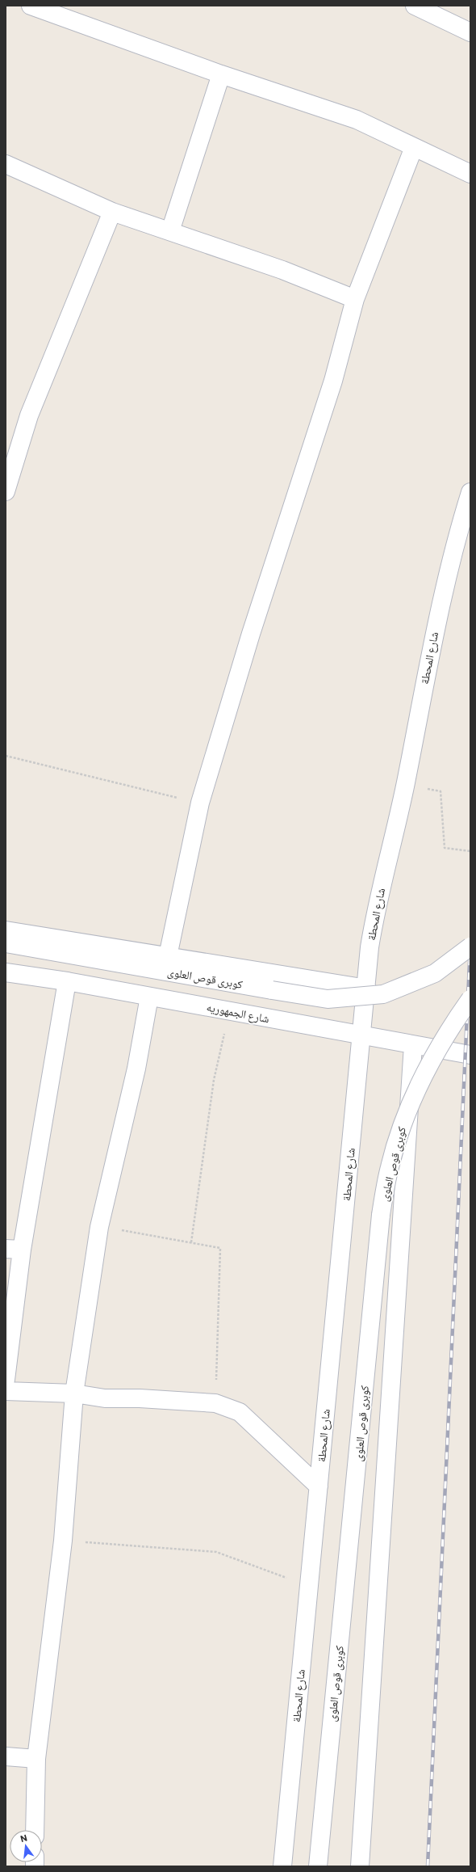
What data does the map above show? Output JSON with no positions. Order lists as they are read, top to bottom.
{
  "streets": {
    "street": ["شارع المحطة", "كوبرى قوص العلوى", "شارع الجمهوريه"]
  },
  "crossings": [
    ["شارع المحطة", "شارع الجمهوريه"]
  ],
  "north": "top"
}
